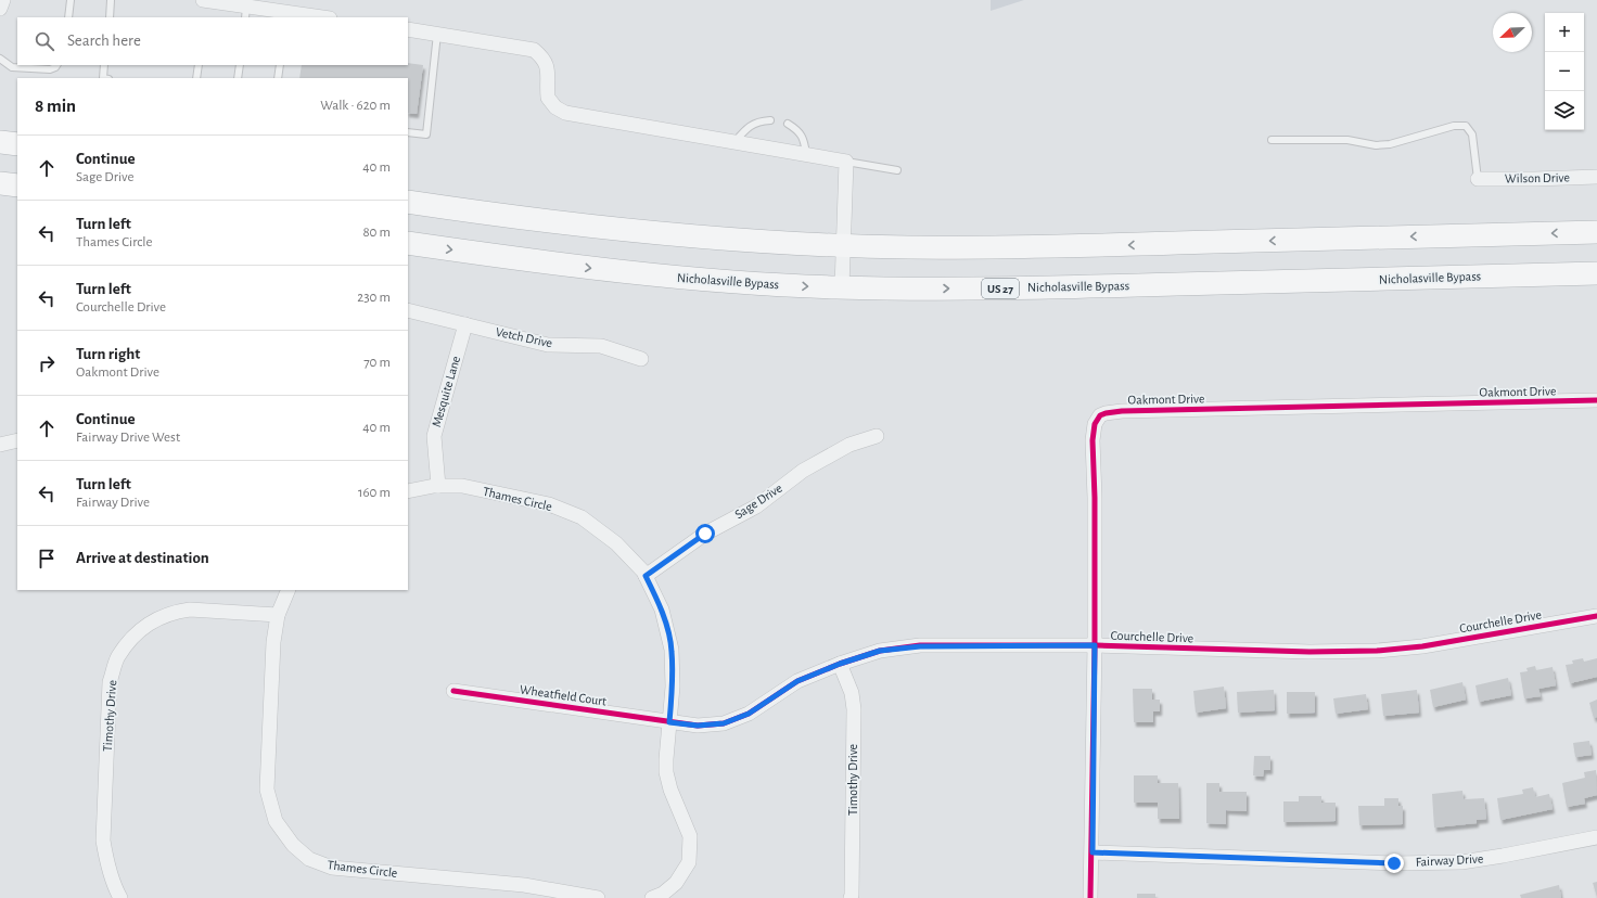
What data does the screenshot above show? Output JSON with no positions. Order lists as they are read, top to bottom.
{
  "streets": {
    "highway": ["Nicholasville Bypass", "US 27"],
    "street": [
      "Wilson Drive",
      "Vetch Drive",
      "Mesquite Lane",
      "Oakmont Drive",
      "Thames Circle",
      "Sage Drive",
      "Courchelle Drive",
      "Wheatfield Court",
      "Timothy Drive",
      "Fairway Drive"
    ]
  },
  "crossings": [
    ["Vetch Drive", "Mesquite Lane"],
    ["Mesquite Lane", "Thames Circle"],
    ["Oakmont Drive", "Courchelle Drive"],
    ["Oakmont Drive", "Fairway Drive"],
    ["Thames Circle", "Sage Drive"],
    ["Thames Circle", "Courchelle Drive"],
    ["Thames Circle", "Wheatfield Court"],
    ["Thames Circle", "Timothy Drive"],
    ["Courchelle Drive", "Wheatfield Court"],
    ["Courchelle Drive", "Timothy Drive"]
  ],
  "north": "bottom left",
  "page": {
    "map_buttons": ["+", "−"],
    "search": "Search here",
    "heading": ["8 min", "Walk · 620 m"],
    "list": [
      ["Continue", "Sage Drive", "40 m"],
      ["Turn left", "Thames Circle", "80 m"],
      ["Turn left", "Courchelle Drive", "230 m"],
      ["Turn right", "Oakmont Drive", "70 m"],
      ["Continue", "Fairway Drive West", "40 m"],
      ["Turn left", "Fairway Drive", "160 m"],
      "Arrive at destination"
    ]
  }
}
